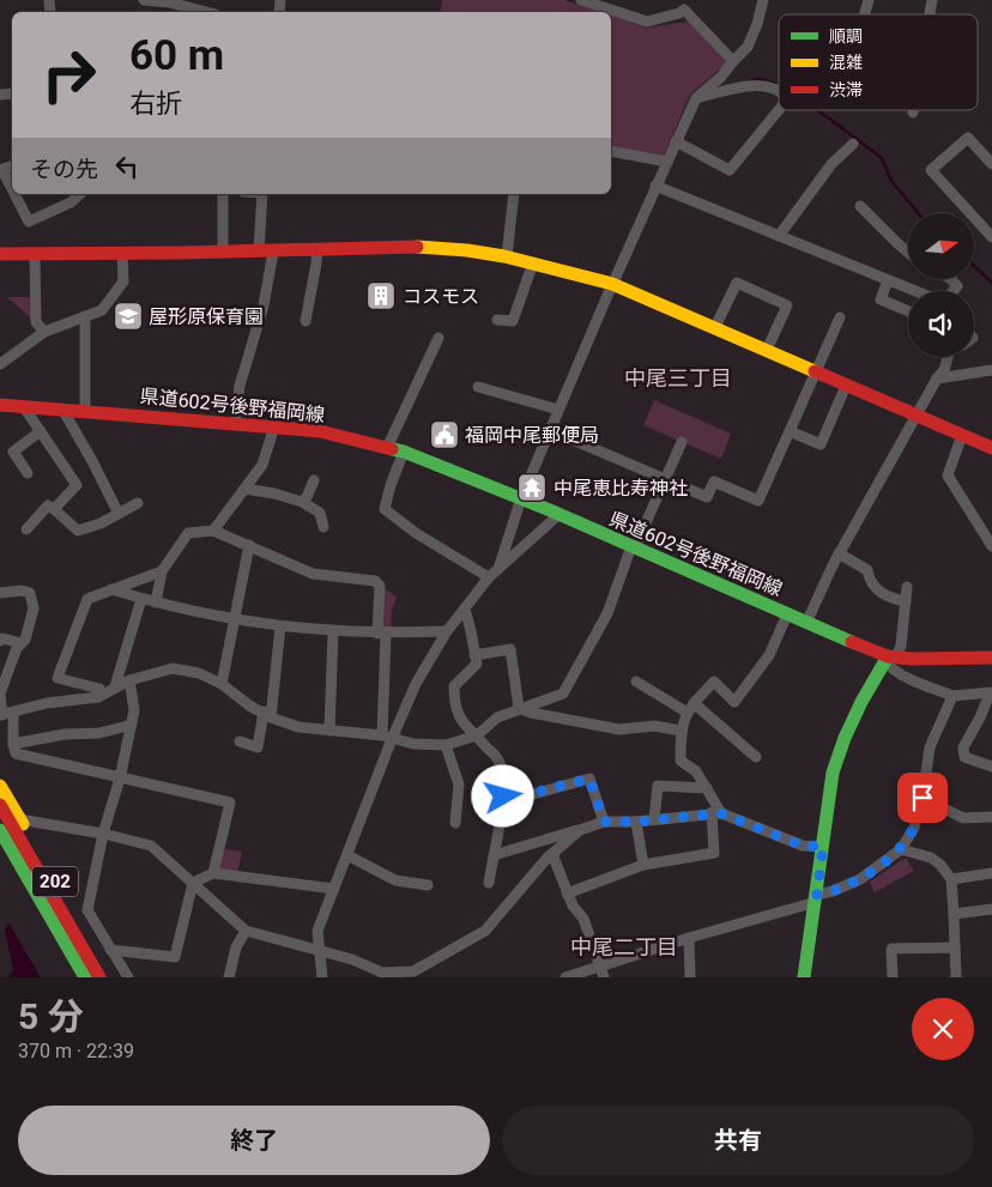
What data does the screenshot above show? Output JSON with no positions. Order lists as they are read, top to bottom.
{
  "streets": {
    "main road": ["県道602号後野福岡線", "202"]
  },
  "districts": ["中尾三丁目", "中尾二丁目"],
  "places": {
    "building": ["コスモス"],
    "school or university": ["屋形原保育園"],
    "public building": ["福岡中尾郵便局"],
    "temple": ["中尾恵比寿神社"]
  },
  "legend": ["順調", "混雑", "渋滞"],
  "north": "right",
  "page": {
    "turn": ["60 m", "右折"],
    "then": "その先",
    "heading": ["5 分", "370 m · 22:39"],
    "buttons": ["終了", "共有"]
  }
}
